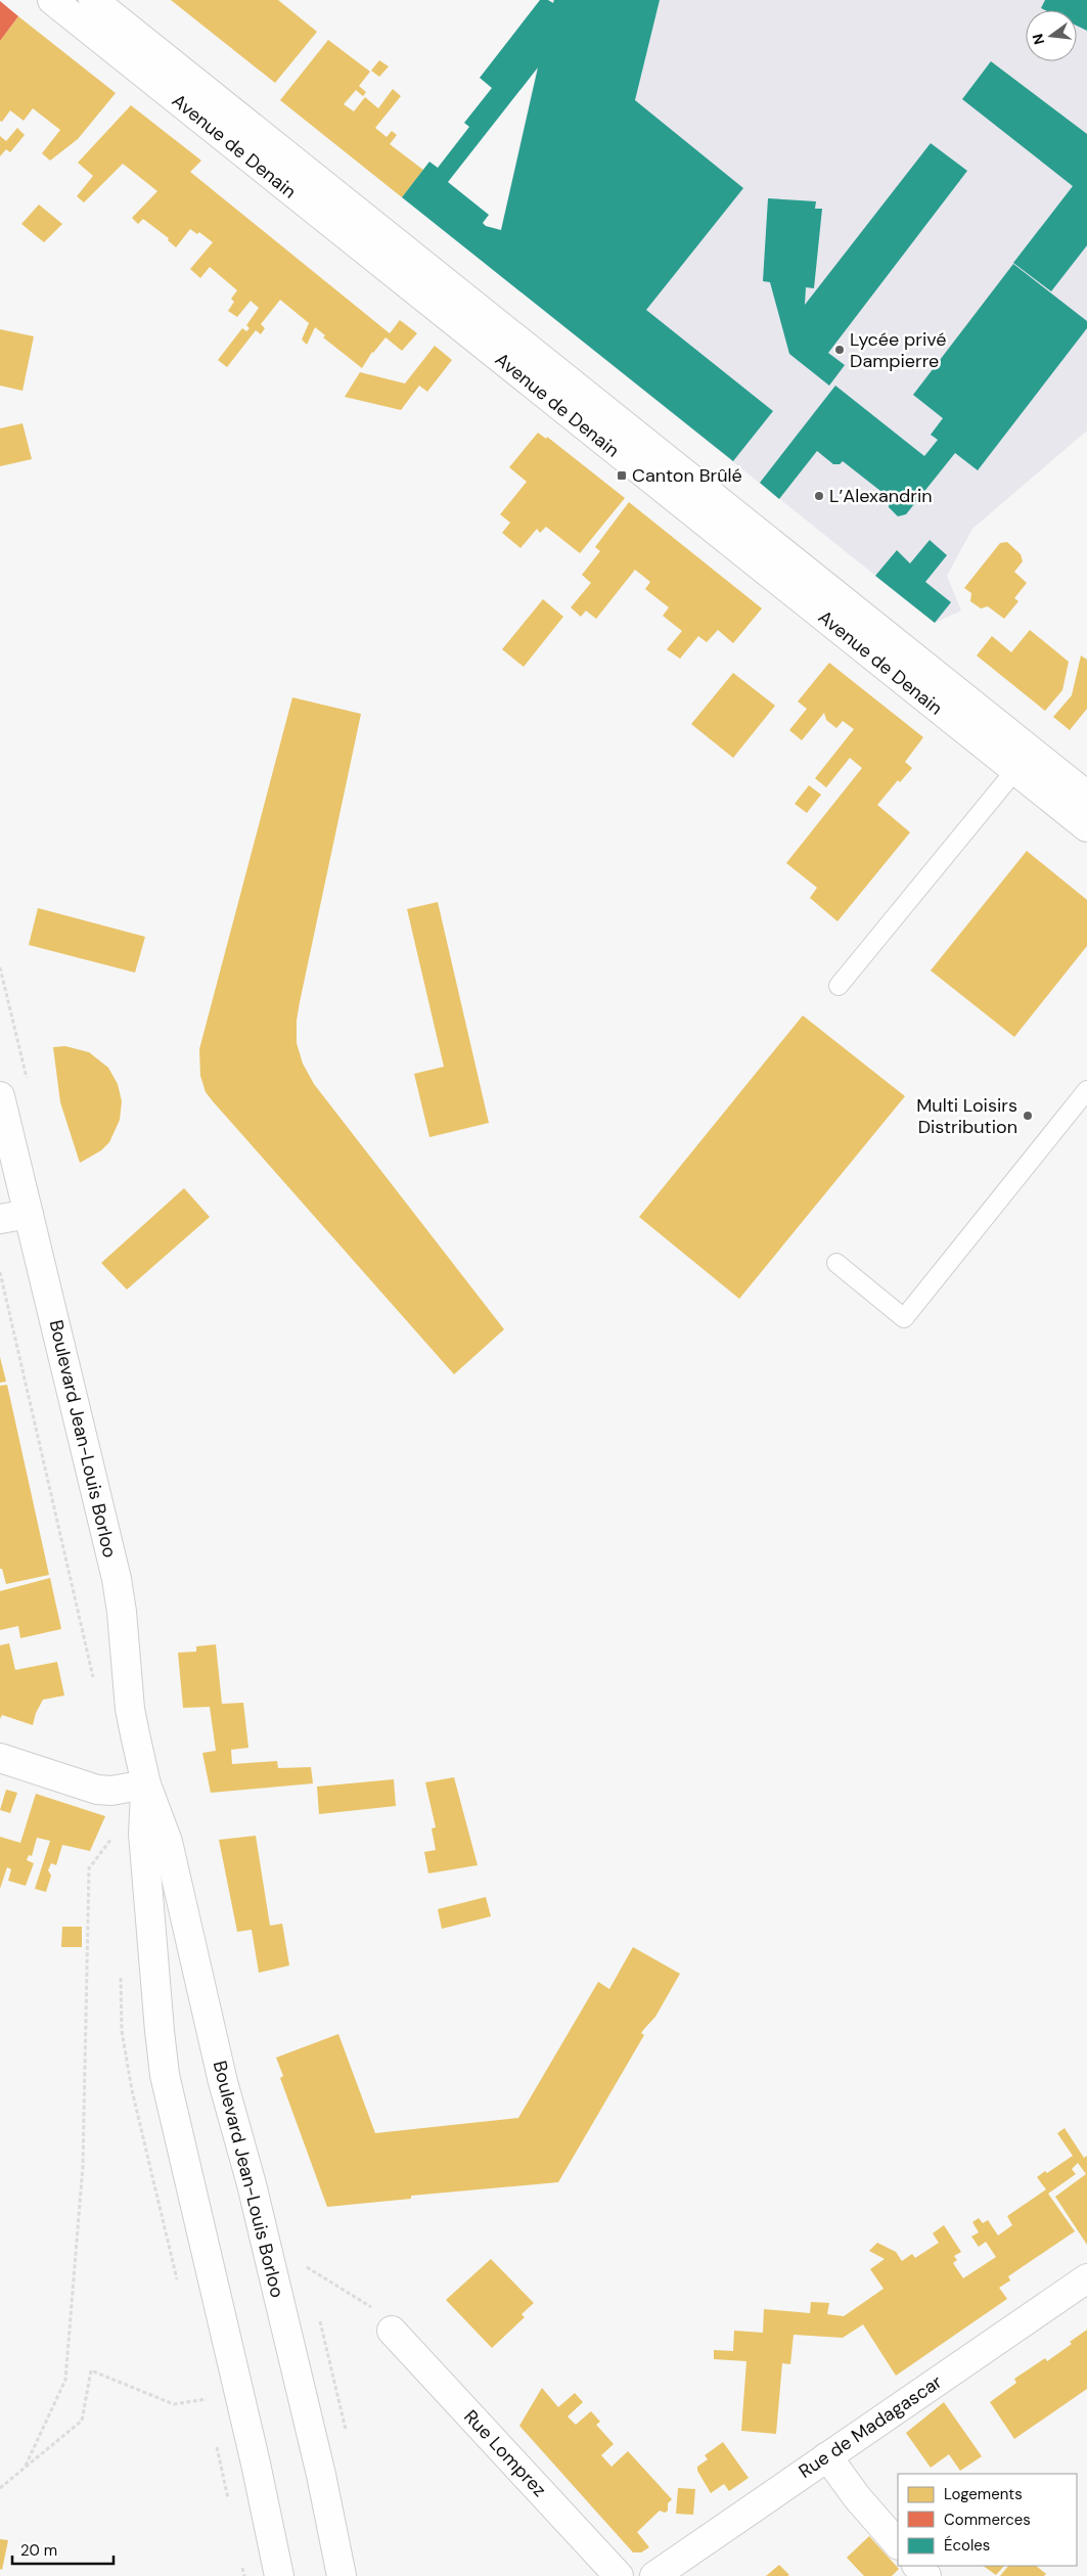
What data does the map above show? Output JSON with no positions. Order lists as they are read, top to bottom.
{
  "streets": {
    "main road": [
      "Avenue de Denain",
      "Boulevard Jean-Louis Borloo",
      "Rue de Madagascar",
      "Rue Lomprez"
    ]
  },
  "places": {
    "other": ["Lycée privé Dampierre", "L’Alexandrin", "Multi Loisirs Distribution"],
    "transit": ["Canton Brûlé"]
  },
  "legend": ["Logements", "Commerces", "Écoles"],
  "scale_bar": "20 m",
  "north": "left"
}
